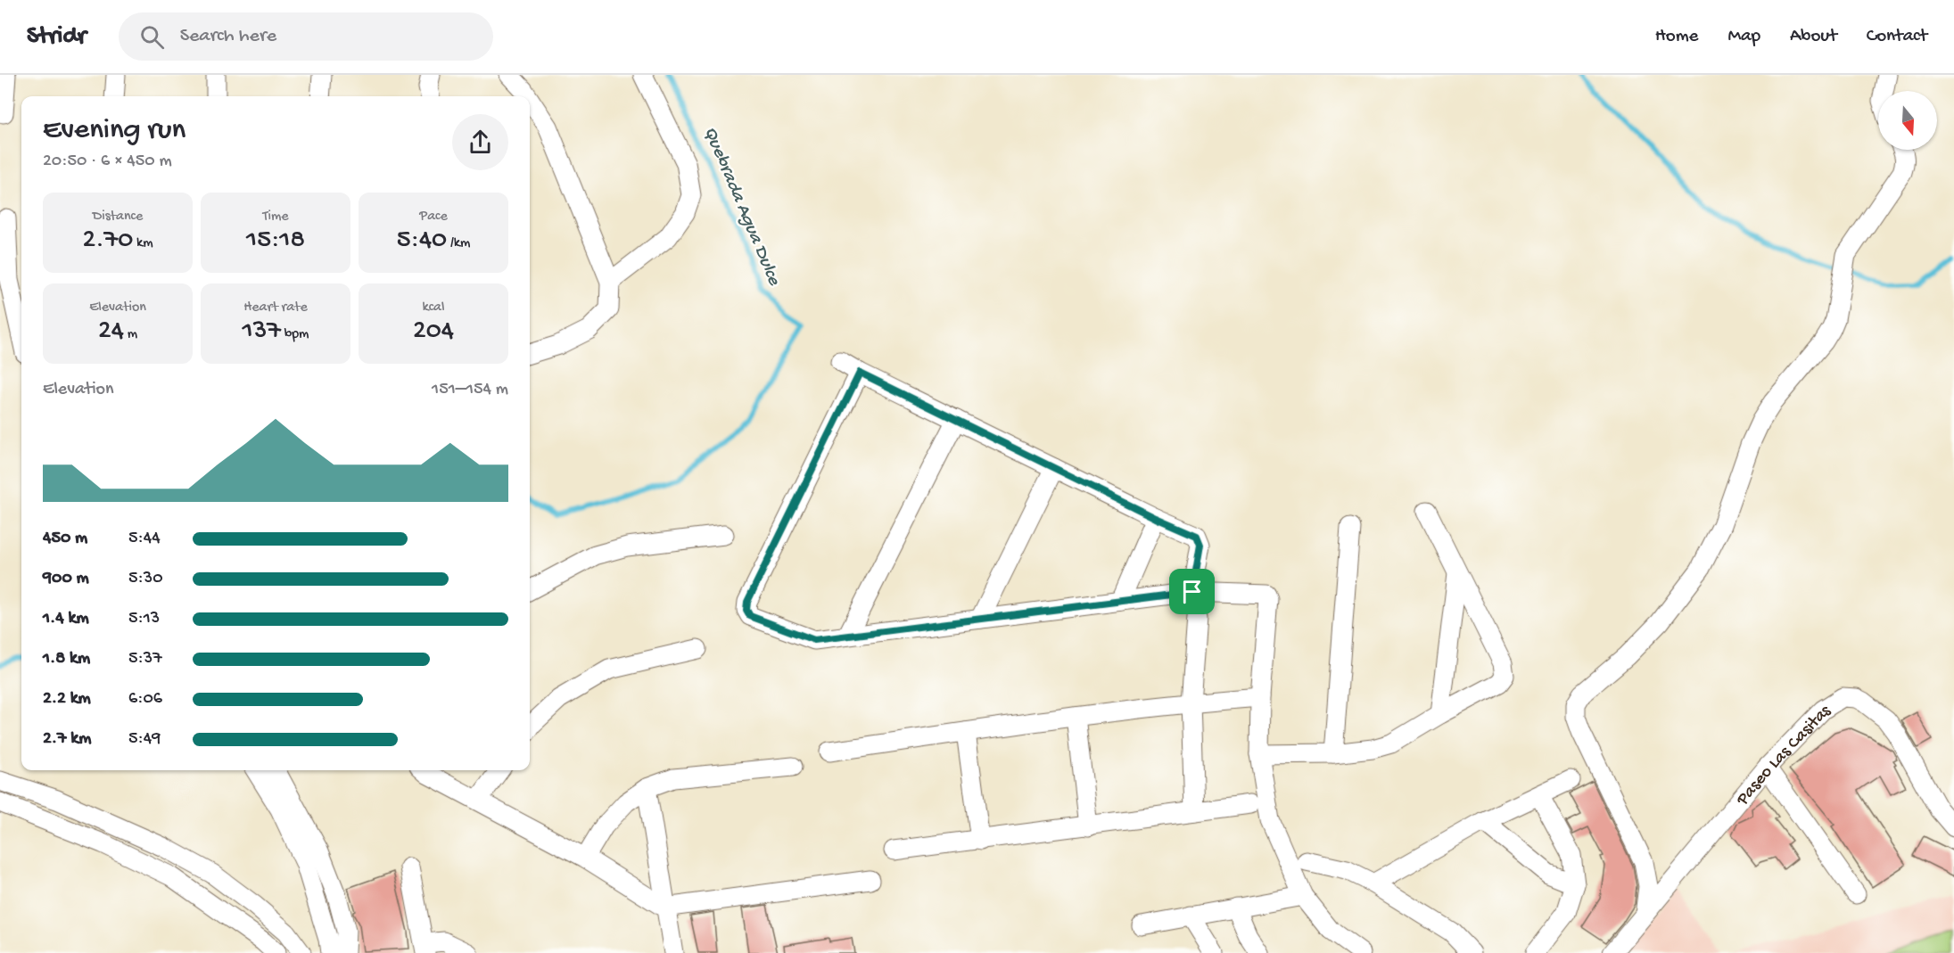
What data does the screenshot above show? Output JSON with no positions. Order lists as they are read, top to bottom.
{
  "streets": {
    "street": ["Paseo Las Casitas"]
  },
  "water": ["Quebrada Agua Dulce"],
  "north": "bottom",
  "page": {
    "header": "Stridr",
    "search": "Search here",
    "nav": [
      "Home",
      "Map",
      "About",
      "Contact"
    ],
    "heading": ["Evening run", "20:50 · 6 × 450 m"],
    "stats": [
      ["Distance", "2.70 km"],
      ["Time", "15:18"],
      ["Pace", "5:40 /km"],
      ["Elevation", "24 m"],
      ["Heart rate", "137 bpm"],
      ["kcal", "204"]
    ],
    "chart": ["Elevation", "151–154 m"],
    "list": [
      {
        "name": "450 m",
        "note": "5:44"
      },
      {
        "name": "900 m",
        "note": "5:30"
      },
      {
        "name": "1.4 km",
        "note": "5:13"
      },
      {
        "name": "1.8 km",
        "note": "5:37"
      },
      {
        "name": "2.2 km",
        "note": "6:06"
      },
      {
        "name": "2.7 km",
        "note": "5:49"
      }
    ]
  }
}
